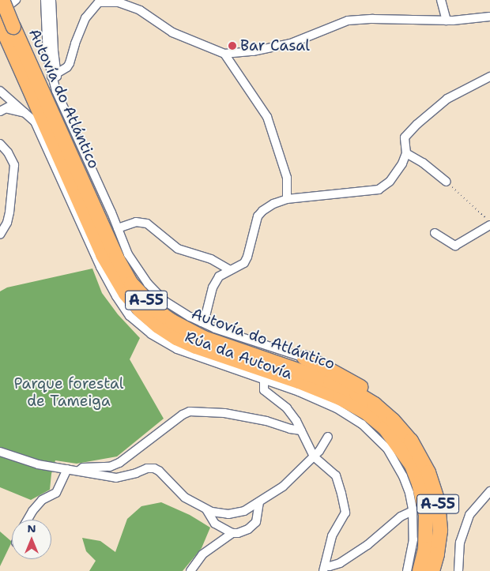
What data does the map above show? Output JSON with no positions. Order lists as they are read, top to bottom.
{
  "streets": {
    "highway": ["Autovía do Atlántico", "A-55"],
    "street": ["Rúa da Autovía"]
  },
  "parks": ["Parque forestal de Tameiga"],
  "places": ["Bar Casal"],
  "north": "top"
}
